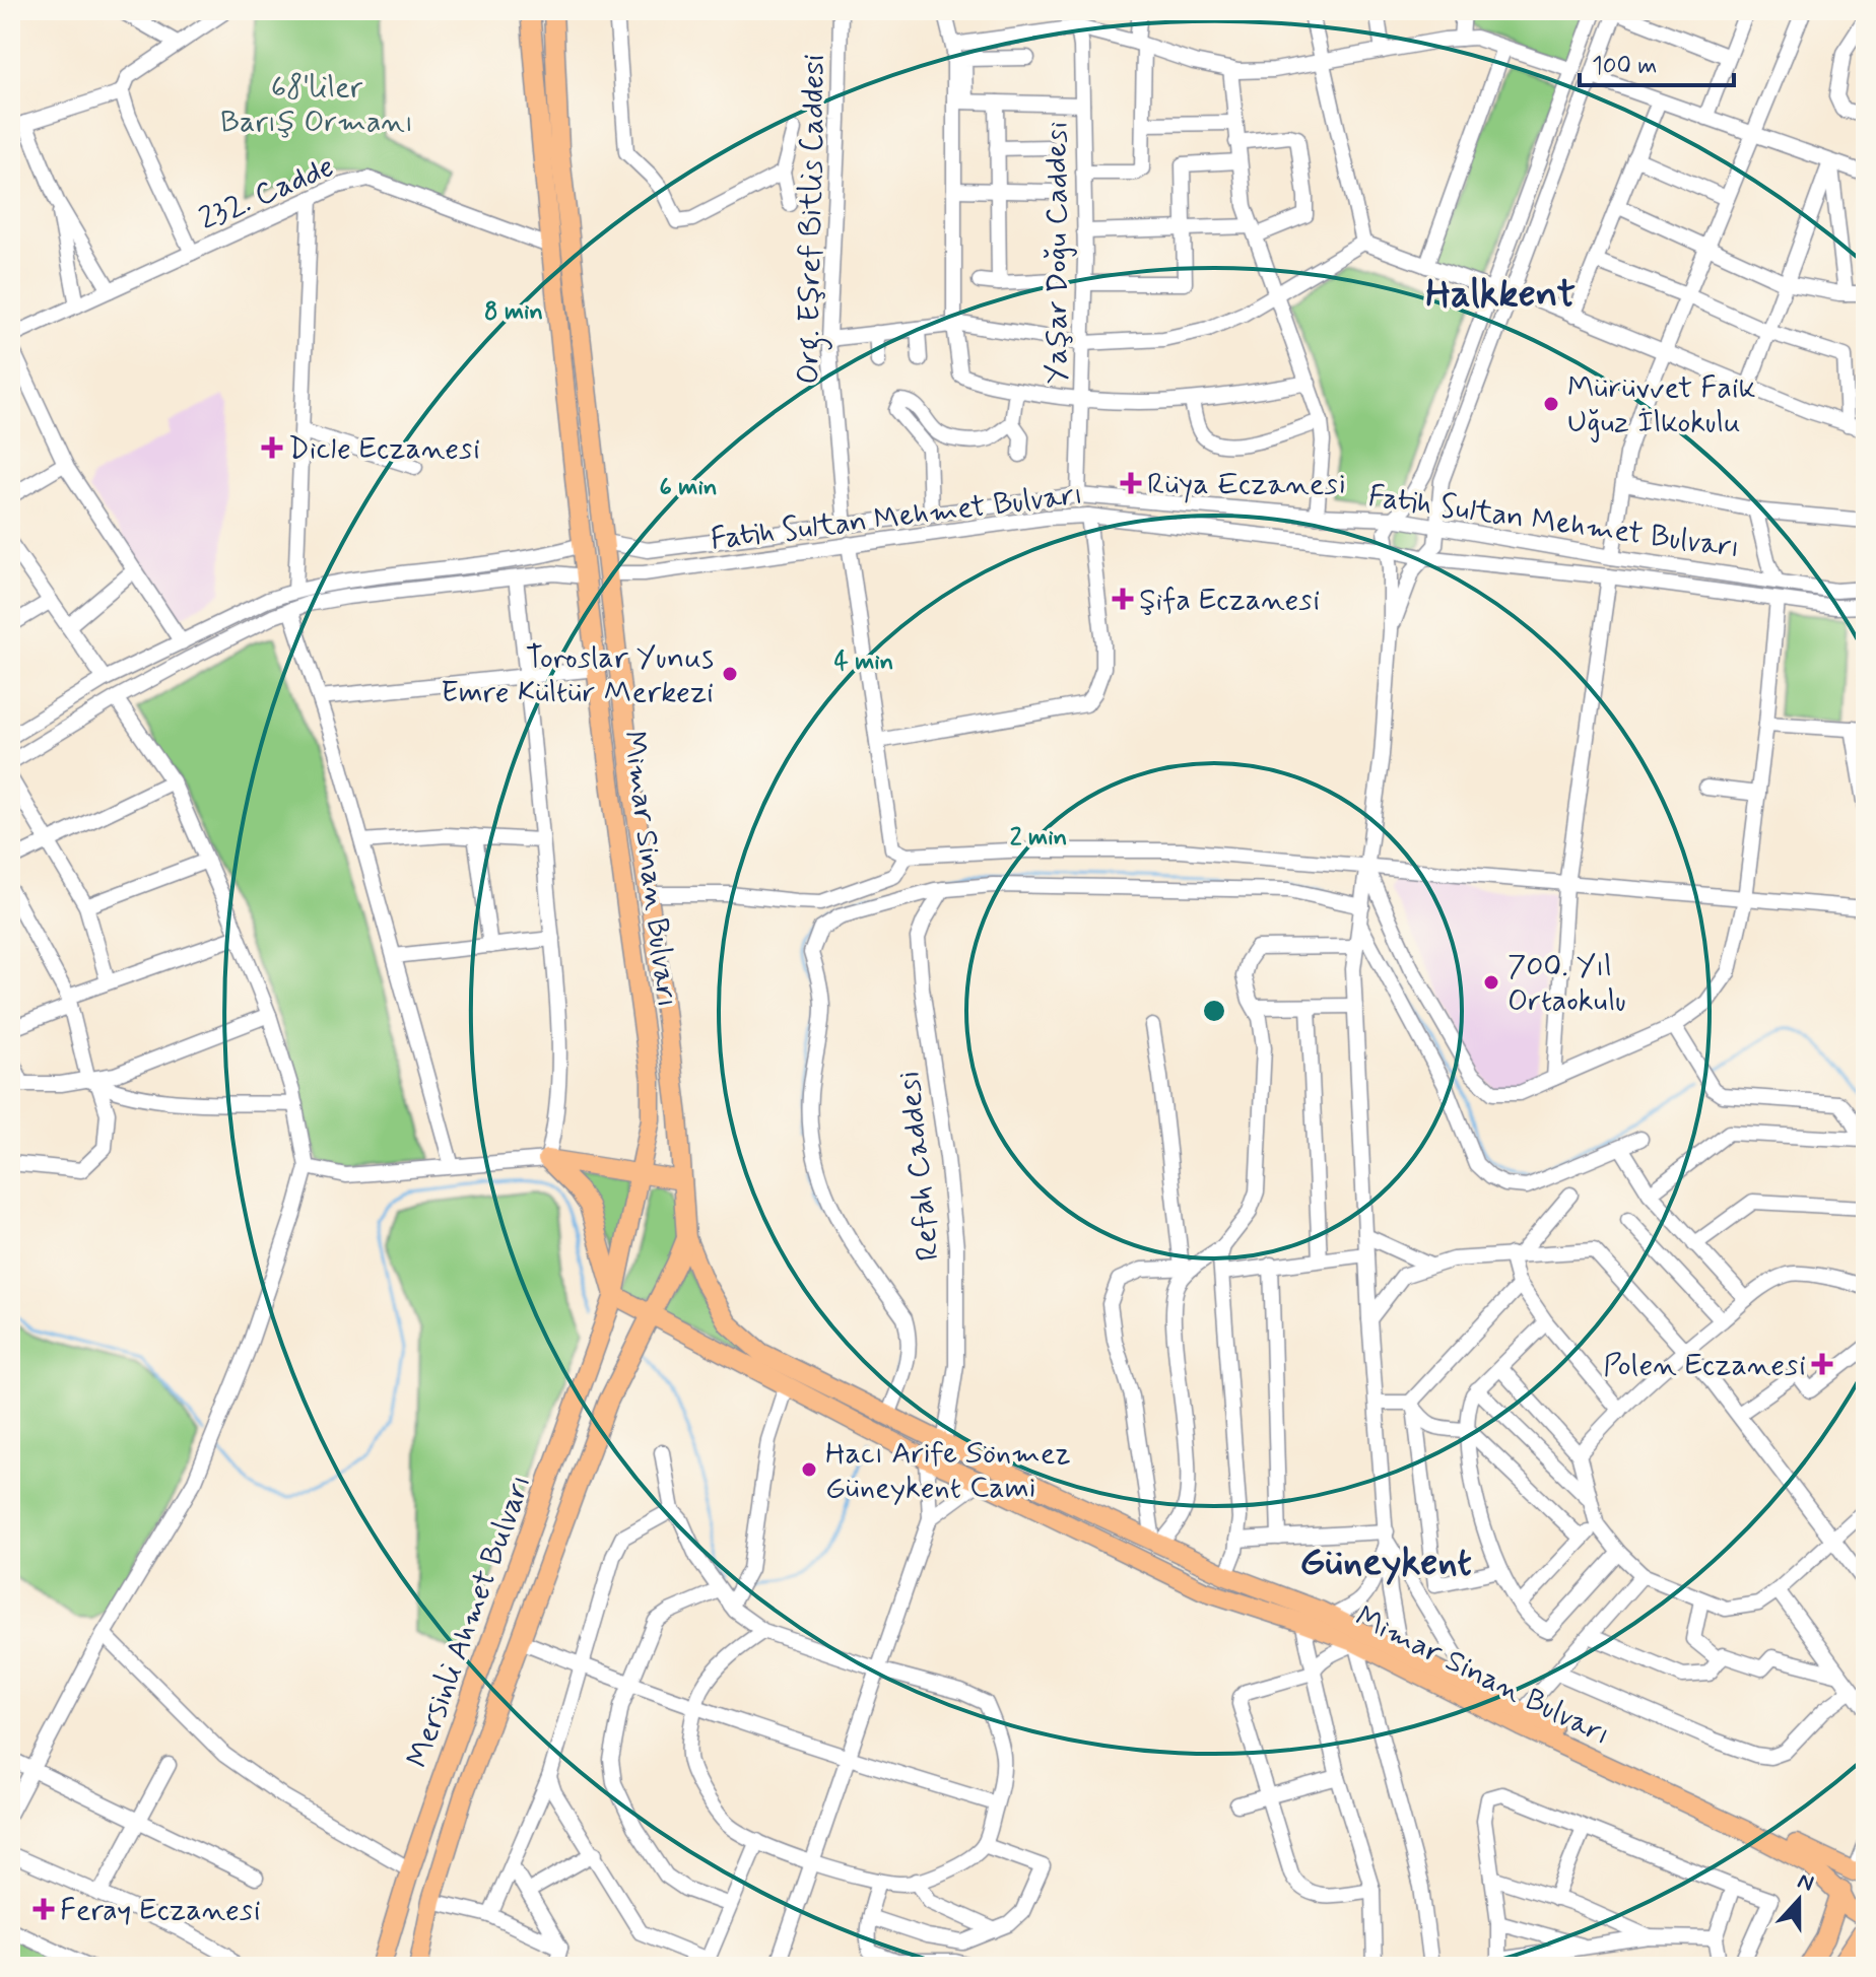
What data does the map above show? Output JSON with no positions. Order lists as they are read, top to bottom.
{
  "streets": {
    "main road": ["Mimar Sinan Bulvarı", "Mersinli Ahmet Bulvarı"],
    "street": [
      "232. Cadde",
      "Org. Eşref Bitlis Caddesi",
      "Yaşar Doğu Caddesi",
      "Fatih Sultan Mehmet Bulvarı",
      "Refah Caddesi"
    ]
  },
  "crossings": [
    ["232. Cadde", "Mimar Sinan Bulvarı"],
    ["Org. Eşref Bitlis Caddesi", "Fatih Sultan Mehmet Bulvarı"],
    ["Yaşar Doğu Caddesi", "Fatih Sultan Mehmet Bulvarı"],
    ["Fatih Sultan Mehmet Bulvarı", "Mimar Sinan Bulvarı"],
    ["Mimar Sinan Bulvarı", "Refah Caddesi"],
    ["Mimar Sinan Bulvarı", "Mersinli Ahmet Bulvarı"]
  ],
  "districts": ["Halkkent", "Güneykent"],
  "parks": ["68'liler Barış Ormanı"],
  "places": {
    "other": [
      "Mürüvvet Faik Uğuz İlkokulu",
      "Toroslar Yunus Emre Kültür Merkezi",
      "700. Yıl Ortaokulu",
      "Hacı Arife Sönmez Güneykent Cami"
    ],
    "health": [
      "Dicle Eczanesi",
      "Rüya Eczanesi",
      "Şifa Eczanesi",
      "Polen Eczanesi",
      "Feray Eczanesi"
    ]
  },
  "scale_bar": "100 m",
  "north": "top",
  "rings": [
    "8 min",
    "6 min",
    "4 min",
    "2 min"
  ]
}
